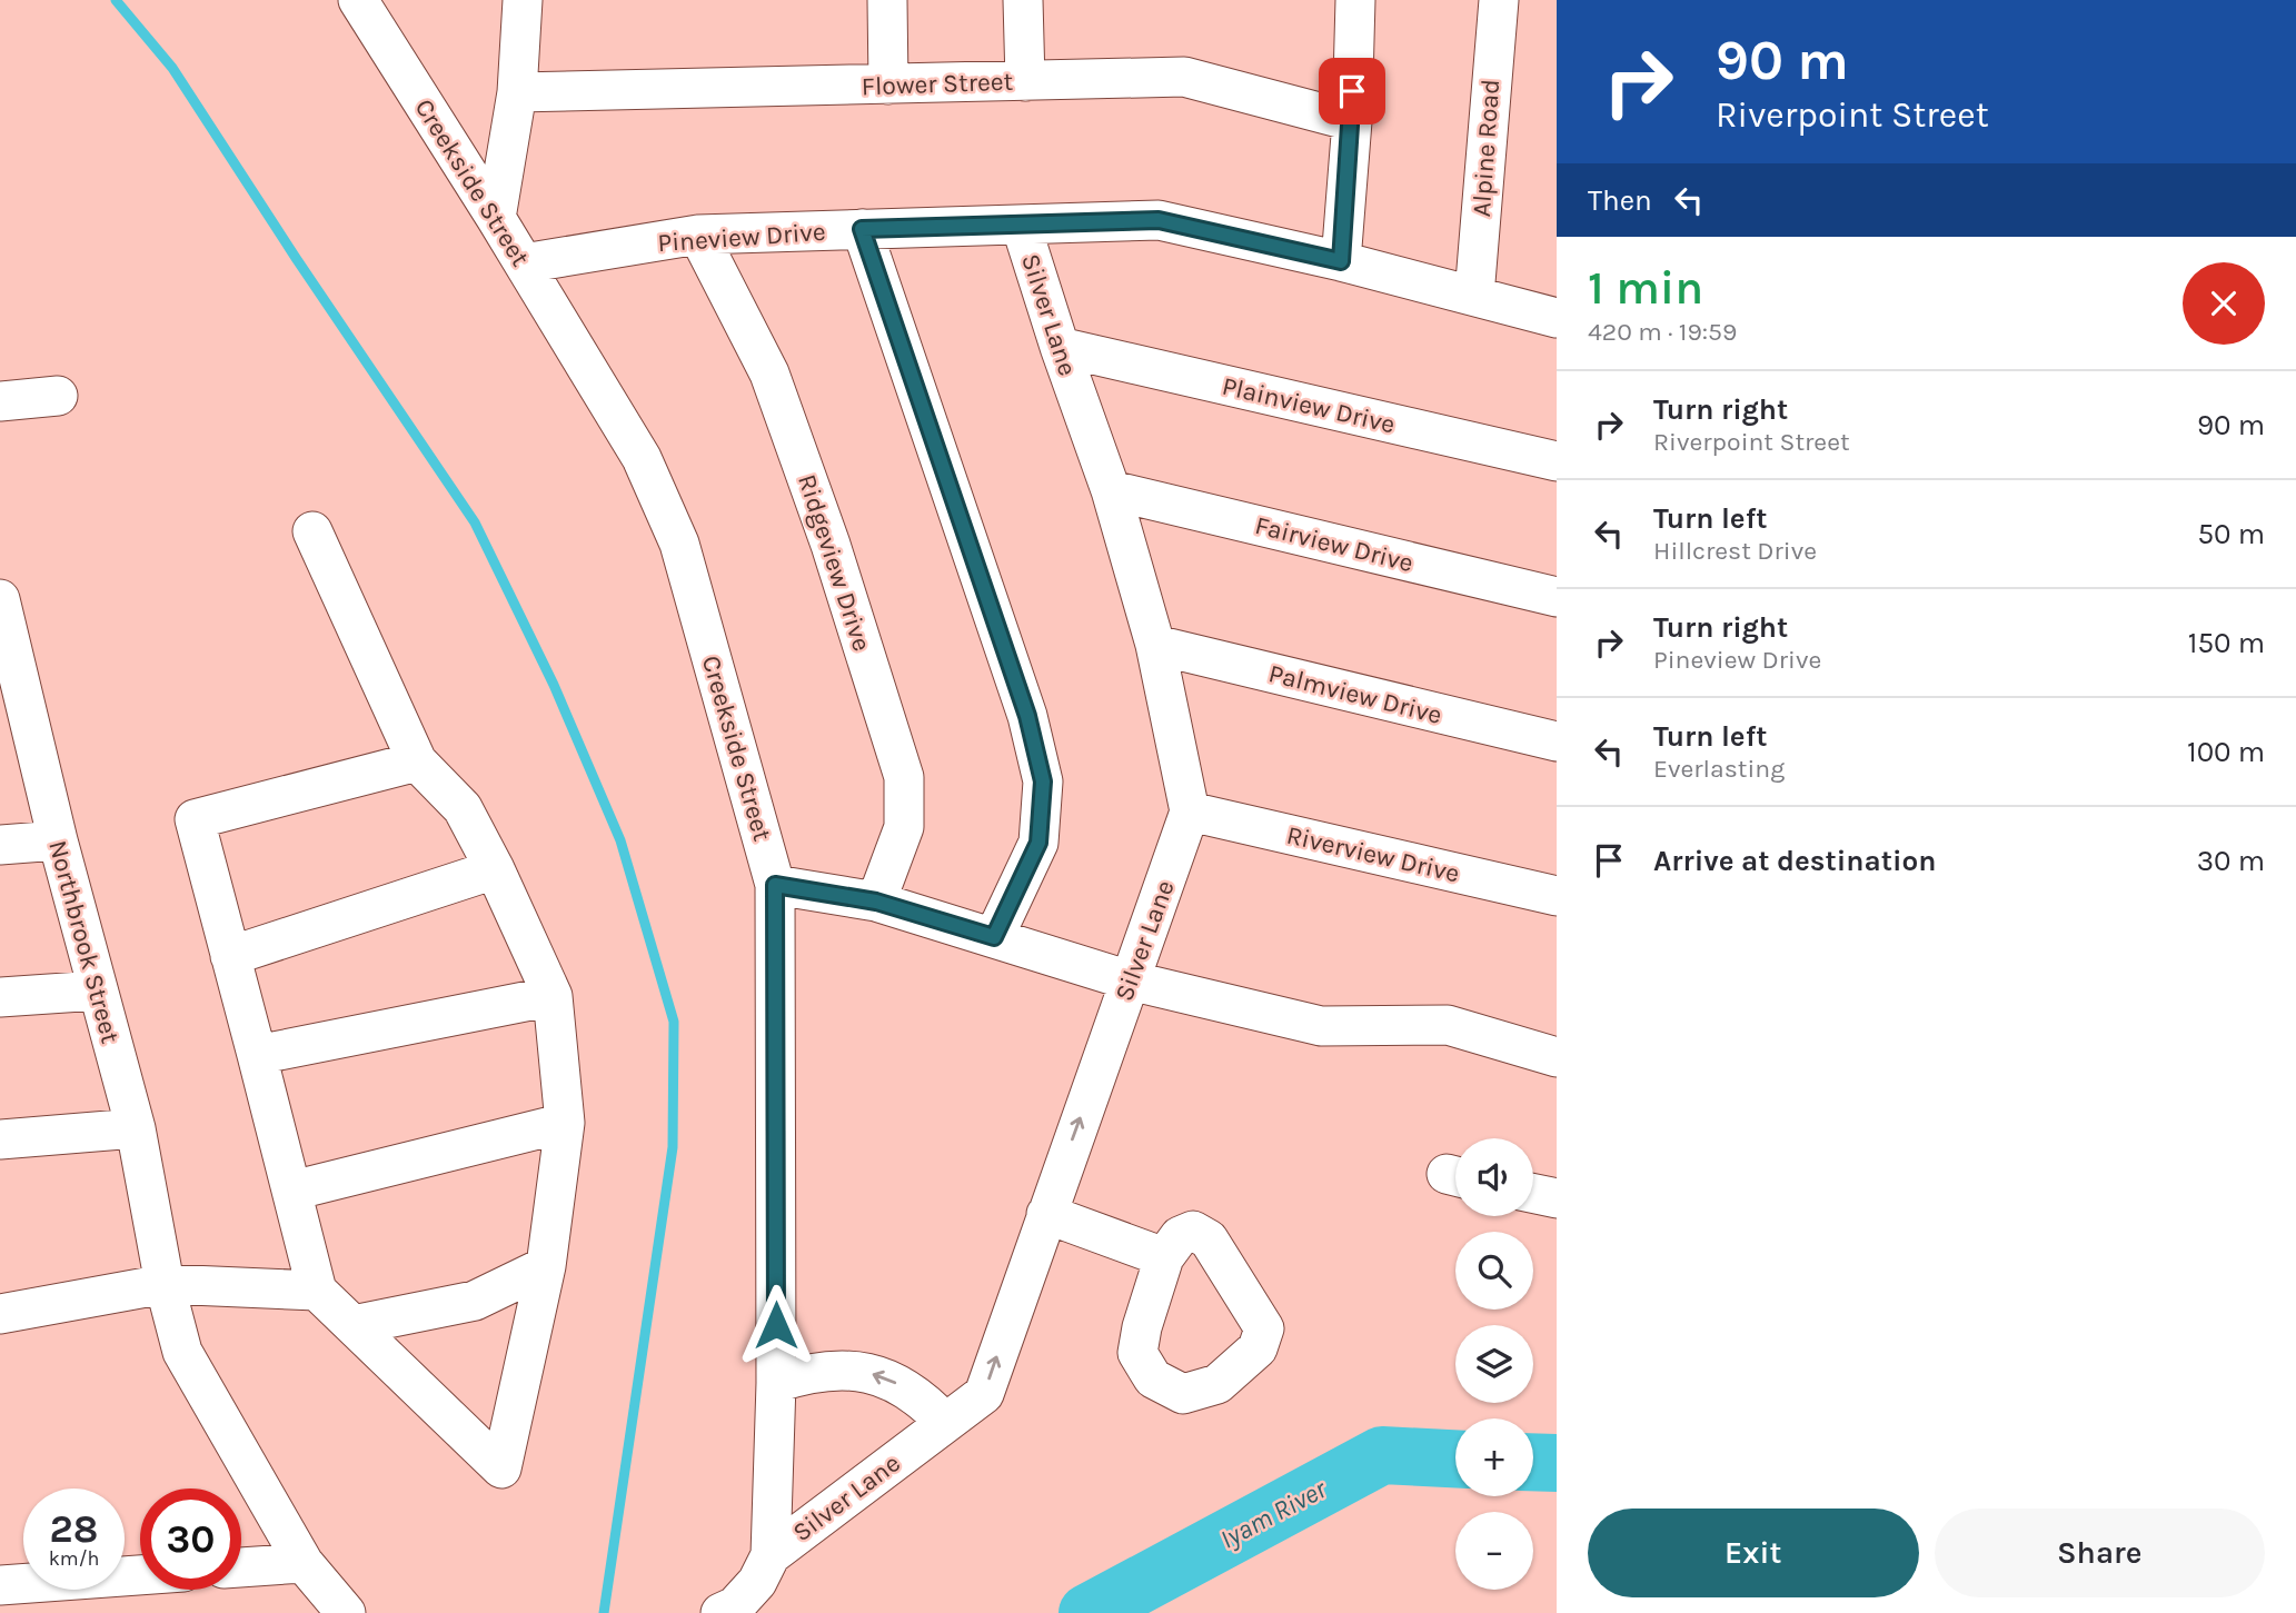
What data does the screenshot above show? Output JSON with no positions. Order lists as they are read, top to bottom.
{
  "streets": {
    "street": [
      "Flower Street",
      "Alpine Road",
      "Creekside Street",
      "Pineview Drive",
      "Silver Lane",
      "Plainview Drive",
      "Fairview Drive",
      "Ridgeview Drive",
      "Palmview Drive",
      "Riverview Drive",
      "Northbrook Street"
    ]
  },
  "crossings": [
    ["Alpine Road", "Pineview Drive"],
    ["Creekside Street", "Pineview Drive"],
    ["Creekside Street", "Silver Lane"],
    ["Pineview Drive", "Silver Lane"],
    ["Pineview Drive", "Ridgeview Drive"],
    ["Silver Lane", "Plainview Drive"],
    ["Silver Lane", "Fairview Drive"],
    ["Silver Lane", "Palmview Drive"],
    ["Silver Lane", "Riverview Drive"]
  ],
  "water": ["Iyam River"],
  "page": {
    "turn": ["90 m", "Riverpoint Street"],
    "then": "Then",
    "heading": ["1 min", "420 m · 19:59"],
    "list": [
      {
        "name": "Turn right",
        "note": "Riverpoint Street",
        "value": "90 m"
      },
      {
        "name": "Turn left",
        "note": "Hillcrest Drive",
        "value": "50 m"
      },
      {
        "name": "Turn right",
        "note": "Pineview Drive",
        "value": "150 m"
      },
      {
        "name": "Turn left",
        "note": "Everlasting",
        "value": "100 m"
      },
      {
        "name": "Arrive at destination",
        "value": "30 m"
      }
    ],
    "map_buttons": ["+", "−"],
    "speed": "28 km/h",
    "limit": "30",
    "buttons": ["Exit", "Share"]
  }
}
